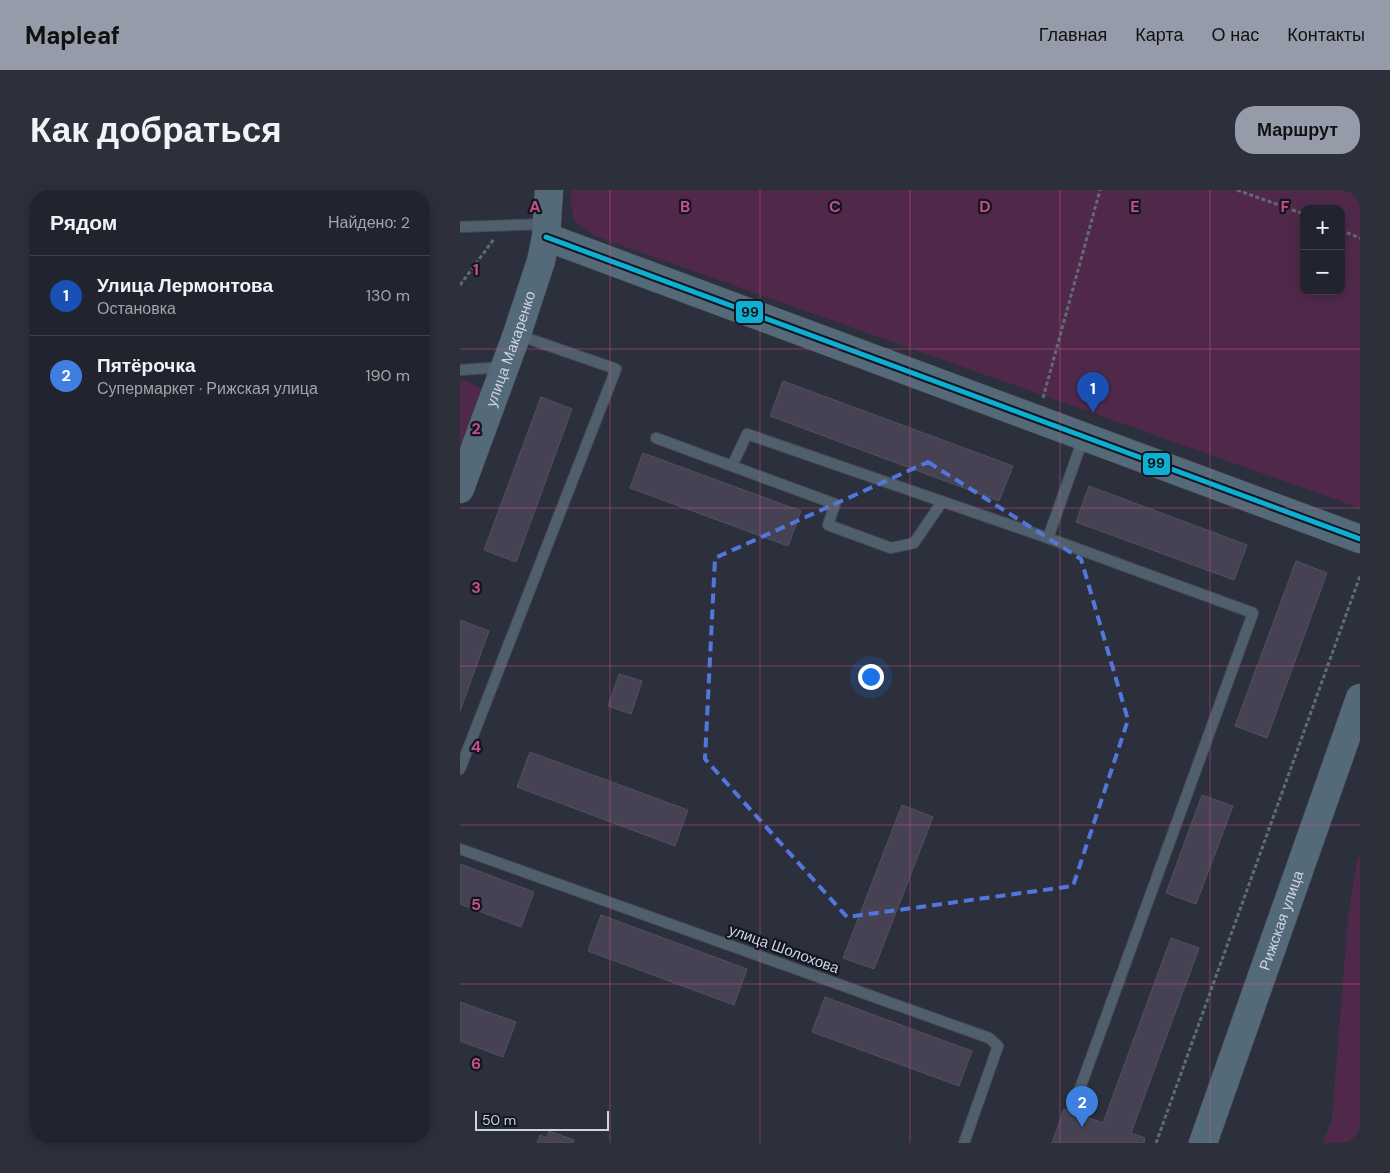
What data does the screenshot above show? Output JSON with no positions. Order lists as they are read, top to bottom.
{
  "streets": {
    "street": ["улица Макаренко", "Рижская улица"],
    "lane": ["улица Шолохова"]
  },
  "lines": ["transit line 99"],
  "scale_bar": "50 m",
  "page": {
    "header": "Mapleaf",
    "nav": [
      "Главная",
      "Карта",
      "О нас",
      "Контакты"
    ],
    "buttons": "Маршрут",
    "title": "Как добраться",
    "heading": ["Рядом", "Найдено: 2"],
    "map_buttons": ["+", "−"],
    "list": [
      {
        "mark": "1",
        "name": "Улица Лермонтова",
        "note": "Остановка",
        "value": "130 m"
      },
      {
        "mark": "2",
        "name": "Пятёрочка",
        "note": "Супермаркет · Рижская улица",
        "value": "190 m"
      }
    ],
    "pins": ["1", "2"],
    "scale": "50 m"
  },
  "grid": {
    "columns": [
      "A",
      "B",
      "C",
      "D",
      "E",
      "F"
    ],
    "rows": [
      "1",
      "2",
      "3",
      "4",
      "5",
      "6"
    ]
  }
}
